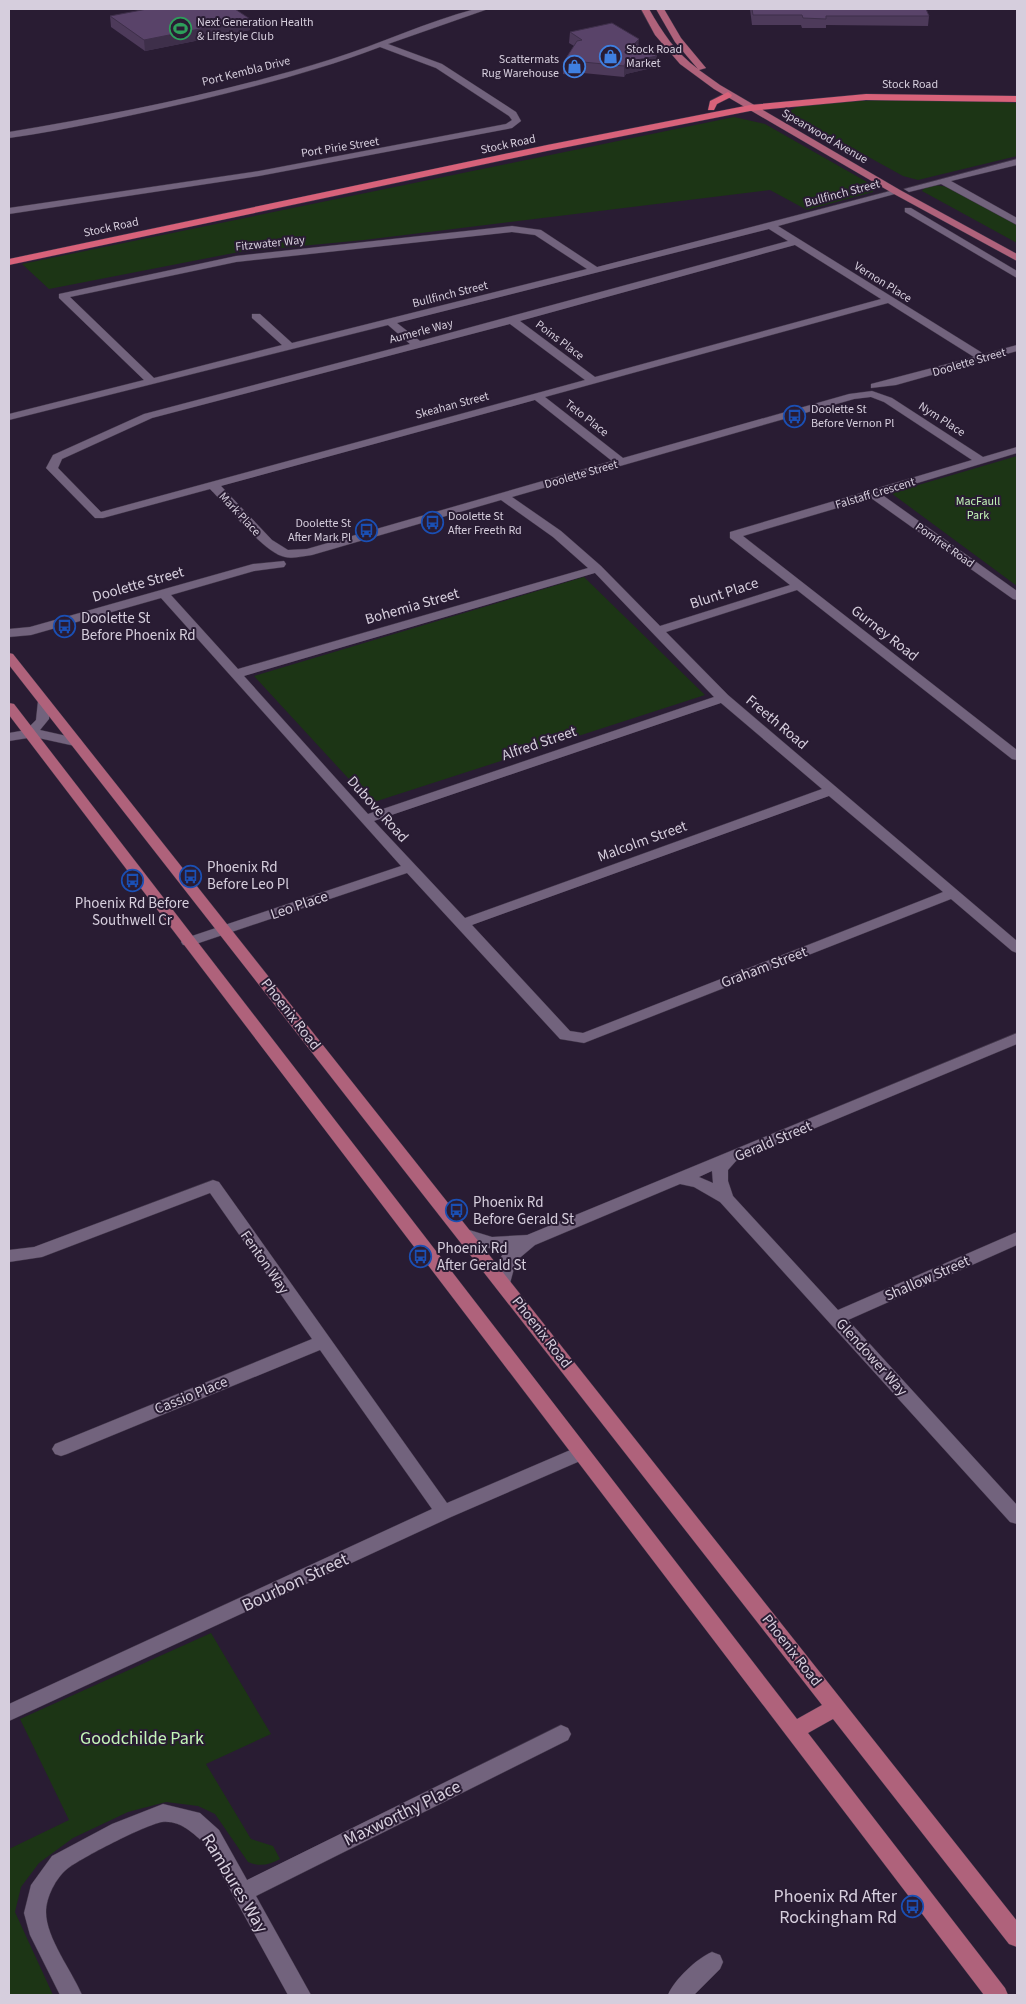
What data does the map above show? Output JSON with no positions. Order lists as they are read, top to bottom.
{
  "streets": {
    "highway": ["Stock Road"],
    "main road": ["Spearwood Avenue", "Phoenix Road"],
    "street": [
      "Port Kembla Drive",
      "Port Pirie Street",
      "Bullfinch Street",
      "Fitzwater Way",
      "Vernon Place",
      "Aumerle Way",
      "Poins Place",
      "Doolette Street",
      "Skeahan Street",
      "Teto Place",
      "Nym Place",
      "Falstaff Crescent",
      "Mark Place",
      "Pomfret Road",
      "Blunt Place",
      "Bohemia Street",
      "Gurney Road",
      "Freeth Road",
      "Alfred Street",
      "Dubove Road",
      "Malcolm Street",
      "Leo Place",
      "Graham Street",
      "Gerald Street",
      "Fenton Way",
      "Shallow Street",
      "Glendower Way",
      "Cassio Place",
      "Bourbon Street",
      "Maxworthy Place",
      "Rambures Way"
    ]
  },
  "crossings": [
    ["Port Kembla Drive", "Port Pirie Street"],
    ["Stock Road", "Spearwood Avenue"],
    ["Spearwood Avenue", "Bullfinch Street"],
    ["Bullfinch Street", "Fitzwater Way"],
    ["Bullfinch Street", "Vernon Place"],
    ["Vernon Place", "Aumerle Way"],
    ["Vernon Place", "Doolette Street"],
    ["Vernon Place", "Skeahan Street"],
    ["Aumerle Way", "Poins Place"],
    ["Aumerle Way", "Skeahan Street"],
    ["Poins Place", "Skeahan Street"],
    ["Doolette Street", "Teto Place"],
    ["Doolette Street", "Nym Place"],
    ["Doolette Street", "Mark Place"],
    ["Doolette Street", "Freeth Road"],
    ["Doolette Street", "Dubove Road"],
    ["Skeahan Street", "Teto Place"],
    ["Skeahan Street", "Mark Place"],
    ["Nym Place", "Falstaff Crescent"],
    ["Falstaff Crescent", "Pomfret Road"],
    ["Falstaff Crescent", "Gurney Road"],
    ["Blunt Place", "Gurney Road"],
    ["Blunt Place", "Freeth Road"],
    ["Bohemia Street", "Freeth Road"],
    ["Bohemia Street", "Dubove Road"],
    ["Freeth Road", "Alfred Street"],
    ["Freeth Road", "Malcolm Street"],
    ["Freeth Road", "Graham Street"],
    ["Alfred Street", "Dubove Road"],
    ["Dubove Road", "Malcolm Street"],
    ["Dubove Road", "Leo Place"],
    ["Dubove Road", "Graham Street"],
    ["Leo Place", "Phoenix Road"],
    ["Phoenix Road", "Gerald Street"],
    ["Gerald Street", "Glendower Way"],
    ["Fenton Way", "Cassio Place"],
    ["Fenton Way", "Bourbon Street"],
    ["Shallow Street", "Glendower Way"],
    ["Maxworthy Place", "Rambures Way"]
  ],
  "parks": ["MacFaull Park", "Goodchilde Park"],
  "places": {
    "sports": ["Next Generation Health & Lifestyle Club"],
    "shop": ["Stock Road Market", "Scattermats Rug Warehouse"],
    "bus stop": [
      "Doolette St Before Vernon Pl",
      "Doolette St After Freeth Rd",
      "Doolette St After Mark Pl",
      "Doolette St Before Phoenix Rd",
      "Phoenix Rd Before Leo Pl",
      "Phoenix Rd Before Southwell Cr",
      "Phoenix Rd Before Gerald St",
      "Phoenix Rd After Gerald St",
      "Phoenix Rd After Rockingham Rd"
    ]
  }
}
